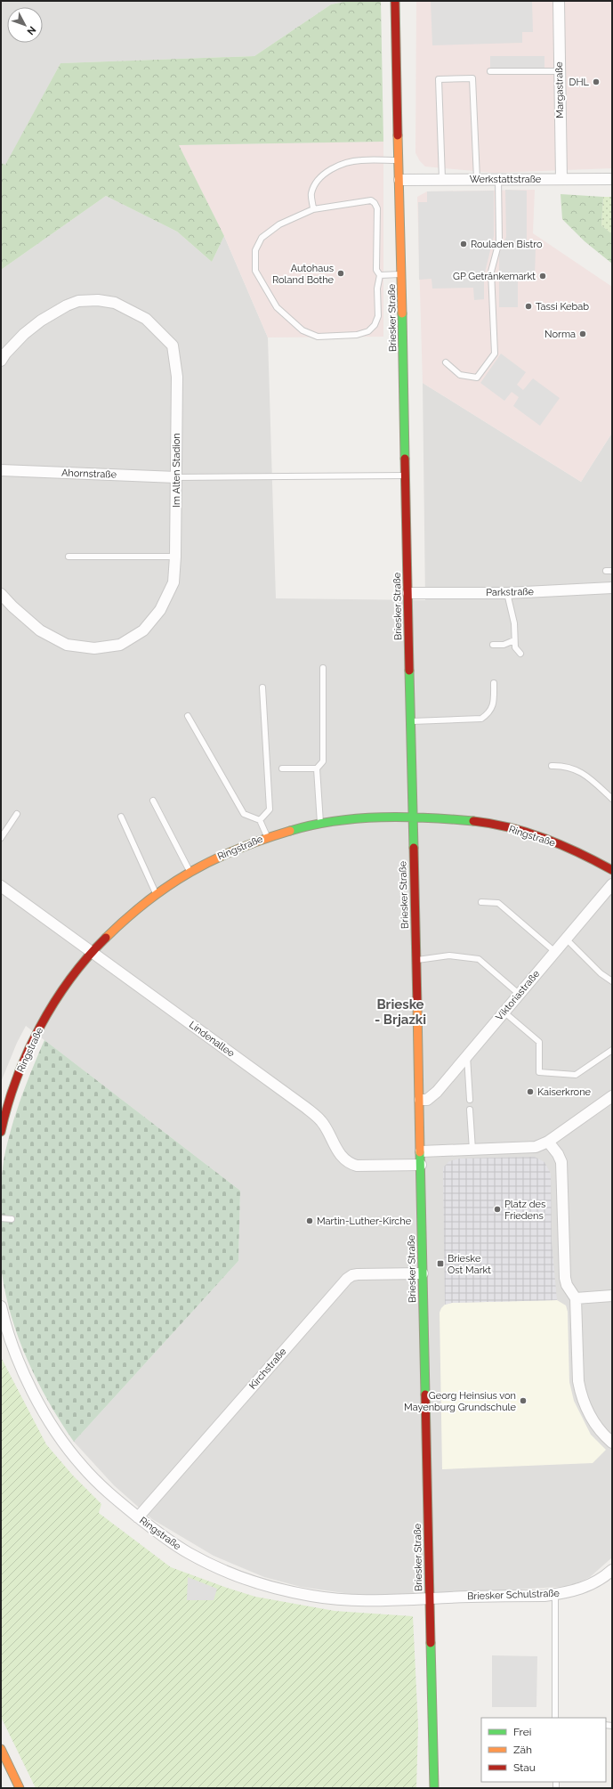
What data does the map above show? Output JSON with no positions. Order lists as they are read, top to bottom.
{
  "streets": {
    "main road": ["Briesker Straße", "Ringstraße"],
    "street": [
      "Margastraße",
      "Werkstattstraße",
      "Im Alten Stadion",
      "Ahornstraße",
      "Parkstraße",
      "Viktoriastraße",
      "Lindenallee",
      "Kirchstraße",
      "Briesker Schulstraße"
    ]
  },
  "crossings": [
    ["Margastraße", "Werkstattstraße"],
    ["Werkstattstraße", "Briesker Straße"],
    ["Briesker Straße", "Parkstraße"],
    ["Briesker Straße", "Ringstraße"],
    ["Briesker Straße", "Viktoriastraße"],
    ["Briesker Straße", "Lindenallee"],
    ["Briesker Straße", "Kirchstraße"],
    ["Briesker Straße", "Briesker Schulstraße"],
    ["Im Alten Stadion", "Ahornstraße"],
    ["Ringstraße", "Lindenallee"],
    ["Ringstraße", "Kirchstraße"],
    ["Ringstraße", "Briesker Schulstraße"]
  ],
  "districts": ["Brieske - Brjazki"],
  "places": {
    "other": [
      "DHL",
      "Rouladen Bistro",
      "Autohaus Roland Bothe",
      "GP Getränkemarkt",
      "Tassi Kebab",
      "Norma",
      "Kaiserkrone",
      "Platz des Friedens",
      "Martin-Luther-Kirche",
      "Georg Heinsius von Mayenburg Grundschule"
    ],
    "transit": ["Brieske Ost Markt"]
  },
  "legend": ["Frei", "Zäh", "Stau"],
  "north": "bottom right"
}
